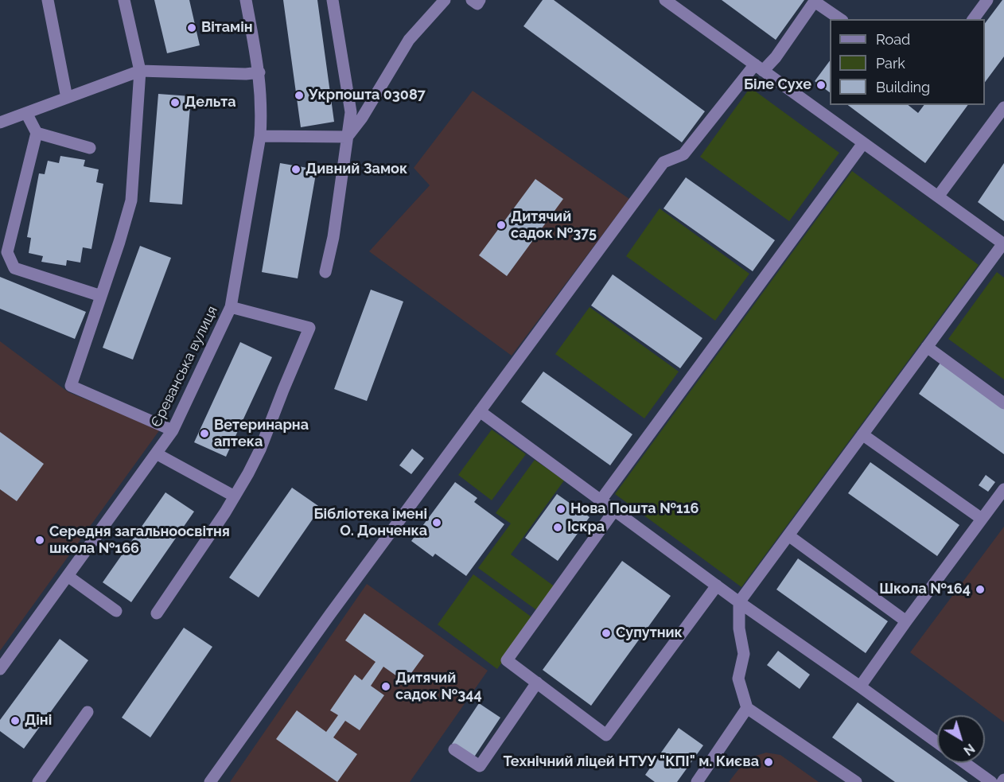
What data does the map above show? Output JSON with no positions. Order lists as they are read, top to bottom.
{
  "streets": {
    "street": ["Єреванська вулиця"]
  },
  "places": [
    "Вітамін",
    "Біле Сухе",
    "Укрпошта 03087",
    "Дельта",
    "Дивний Замок",
    "Дитячий садок №375",
    "Ветеринарна аптека",
    "Нова Пошта №116",
    "Бібліотека імені О. Донченка",
    "Іскра",
    "Середня загальноосвітня школа №166",
    "Школа №164",
    "Супутник",
    "Дитячий садок №344",
    "Діні",
    "Технічний ліцей НТУУ \"КПІ\" м. Києва"
  ],
  "legend": ["Road", "Park", "Building"],
  "north": "bottom right"
}
